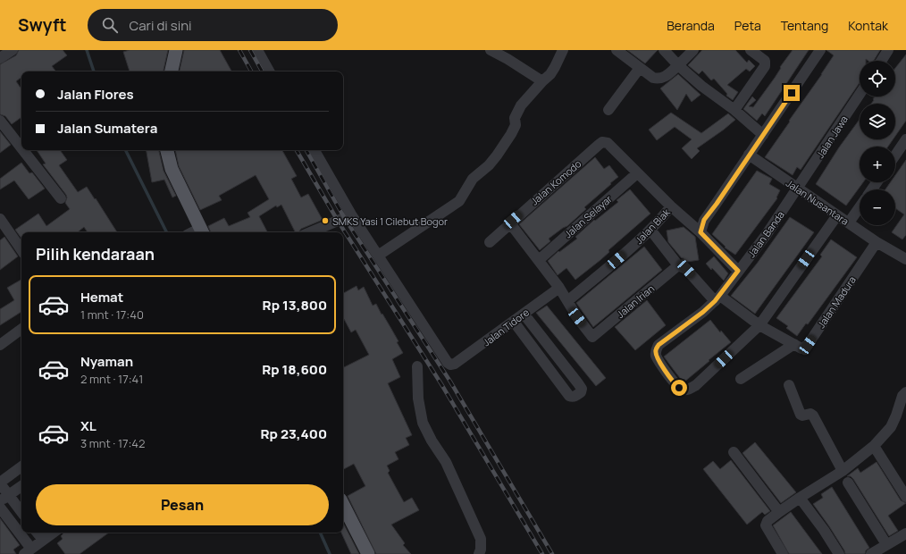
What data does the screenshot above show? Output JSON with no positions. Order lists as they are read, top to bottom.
{
  "streets": {
    "street": [
      "Jalan Jawa",
      "Jalan Komodo",
      "Jalan Nusantara",
      "Jalan Selayar",
      "Jalan Biak",
      "Jalan Banda",
      "Jalan Irian",
      "Jalan Madura",
      "Jalan Tidore"
    ]
  },
  "crossings": [
    ["Jalan Jawa", "Jalan Nusantara"],
    ["Jalan Jawa", "Jalan Banda"],
    ["Jalan Komodo", "Jalan Selayar"],
    ["Jalan Nusantara", "Jalan Banda"],
    ["Jalan Nusantara", "Jalan Madura"],
    ["Jalan Biak", "Jalan Irian"]
  ],
  "places": ["SMKS Yasi 1 Cilebut Bogor"],
  "page": {
    "header": "Swyft",
    "search": "Cari di sini",
    "nav": [
      "Beranda",
      "Peta",
      "Tentang",
      "Kontak"
    ],
    "map_buttons": ["+", "−"],
    "banner": ["Jalan Flores", "Jalan Sumatera"],
    "heading": "Pilih kendaraan",
    "list": [
      {
        "name": "Hemat",
        "note": "1 mnt · 17:40",
        "value": "Rp 13,800"
      },
      {
        "name": "Nyaman",
        "note": "2 mnt · 17:41",
        "value": "Rp 18,600"
      },
      {
        "name": "XL",
        "note": "3 mnt · 17:42",
        "value": "Rp 23,400"
      }
    ],
    "buttons": "Pesan"
  }
}
